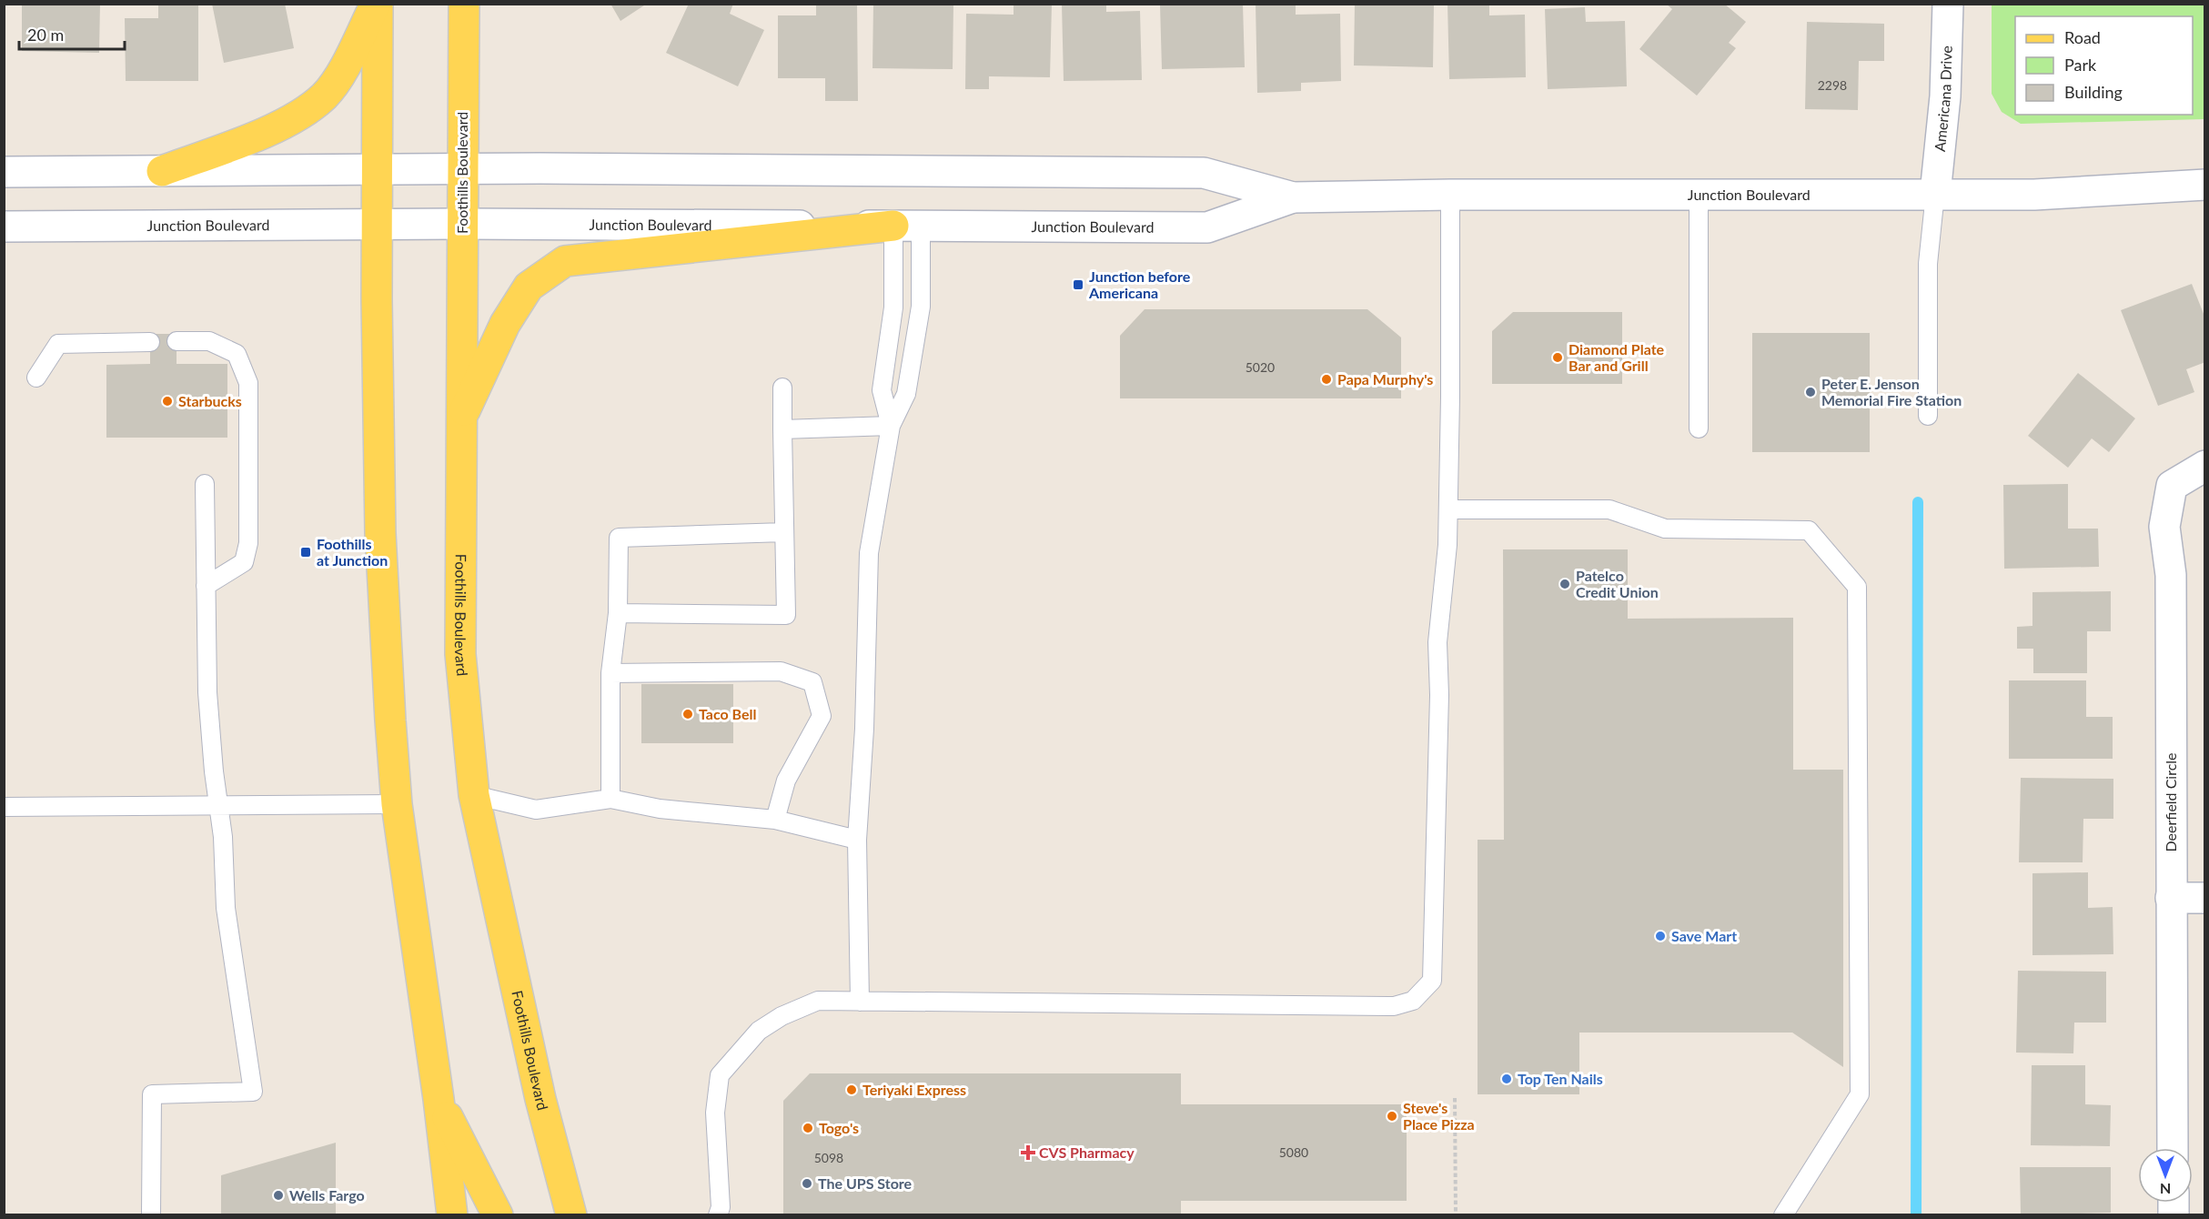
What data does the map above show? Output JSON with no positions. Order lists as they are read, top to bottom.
{
  "streets": {
    "main road": [
      "Americana Drive",
      "Foothills Boulevard",
      "Junction Boulevard",
      "Deerfield Circle"
    ]
  },
  "crossings": [
    ["Americana Drive", "Junction Boulevard"],
    ["Foothills Boulevard", "Junction Boulevard"]
  ],
  "places": {
    "transit": ["Junction before Americana", "Foothills at Junction"],
    "other": [
      "Diamond Plate Bar and Grill",
      "Papa Murphy's",
      "Peter E. Jenson Memorial Fire Station",
      "Starbucks",
      "Patelco Credit Union",
      "Taco Bell",
      "Save Mart",
      "Top Ten Nails",
      "Teriyaki Express",
      "Steve's Place Pizza",
      "Togo's",
      "The UPS Store",
      "Wells Fargo"
    ],
    "health": ["CVS Pharmacy"]
  },
  "house_numbers": [
    "2298",
    "5020",
    "5080",
    "5098"
  ],
  "legend": ["Road", "Park", "Building"],
  "scale_bar": "20 m",
  "north": "bottom"
}
